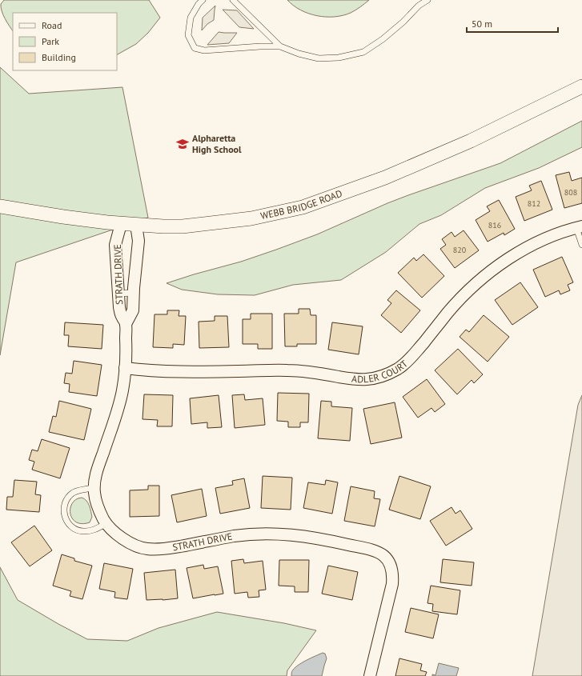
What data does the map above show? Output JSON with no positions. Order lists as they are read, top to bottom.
{
  "streets": {
    "street": ["WEBB BRIDGE ROAD", "STRATH DRIVE", "ADLER COURT"]
  },
  "crossings": [
    ["WEBB BRIDGE ROAD", "STRATH DRIVE"],
    ["STRATH DRIVE", "ADLER COURT"]
  ],
  "places": {
    "school or university": ["Alpharetta High School"]
  },
  "house_numbers": [
    "808",
    "812",
    "816",
    "820"
  ],
  "legend": ["Road", "Park", "Building"],
  "scale_bar": "50 m"
}
